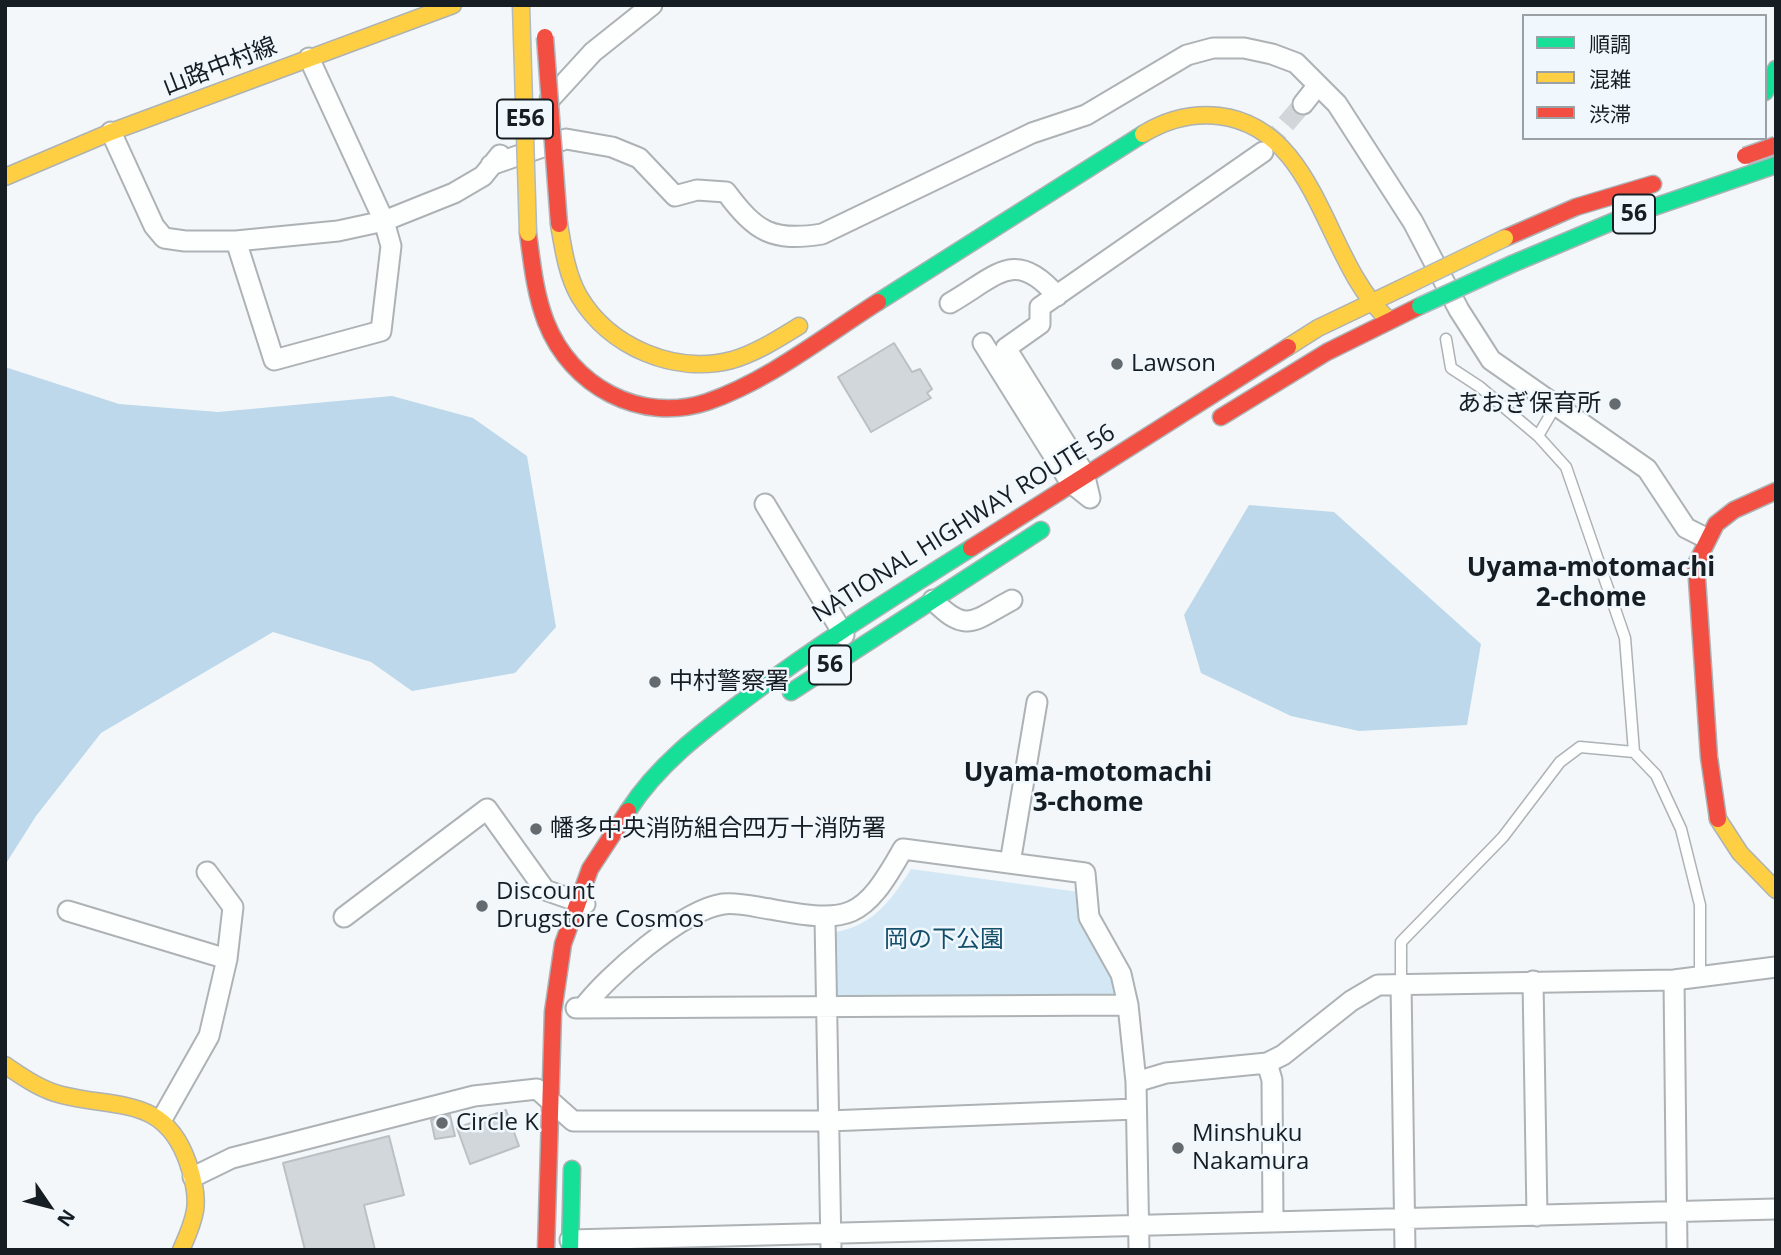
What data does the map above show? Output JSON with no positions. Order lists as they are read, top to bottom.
{
  "streets": {
    "main road": [
      "山路中村線",
      "E56",
      "56",
      "NATIONAL HIGHWAY ROUTE 56"
    ]
  },
  "crossings": [
    ["E56", "NATIONAL HIGHWAY ROUTE 56"]
  ],
  "districts": ["Uyama-motomachi 2-chome", "Uyama-motomachi 3-chome"],
  "parks": ["岡の下公園"],
  "places": [
    "Lawson",
    "あおぎ保育所",
    "中村警察署",
    "幡多中央消防組合四万十消防署",
    "Discount Drugstore Cosmos",
    "Circle K",
    "Minshuku Nakamura"
  ],
  "legend": ["順調", "混雑", "渋滞"],
  "north": "bottom right"
}
